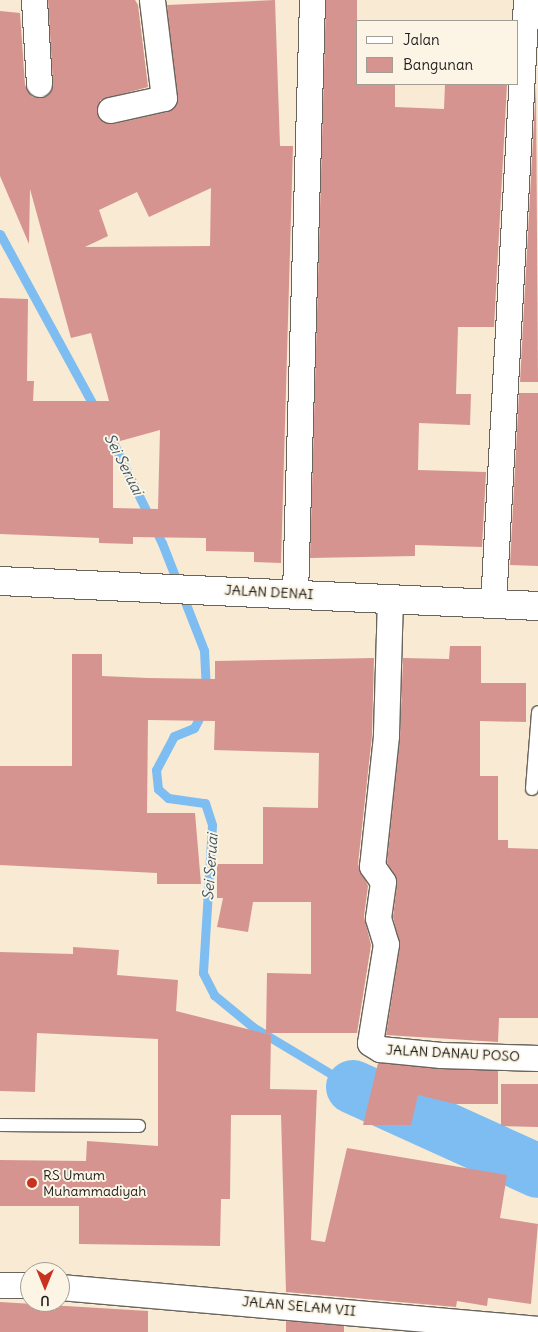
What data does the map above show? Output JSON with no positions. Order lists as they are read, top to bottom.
{
  "streets": {
    "main road": ["JALAN DENAI"],
    "street": ["JALAN DANAU POSO", "JALAN SELAM VII"]
  },
  "crossings": [
    ["JALAN DENAI", "JALAN DANAU POSO"]
  ],
  "water": ["Sei Seruai"],
  "places": ["RS Umum Muhammadiyah"],
  "legend": ["Jalan", "Bangunan"],
  "north": "bottom"
}
